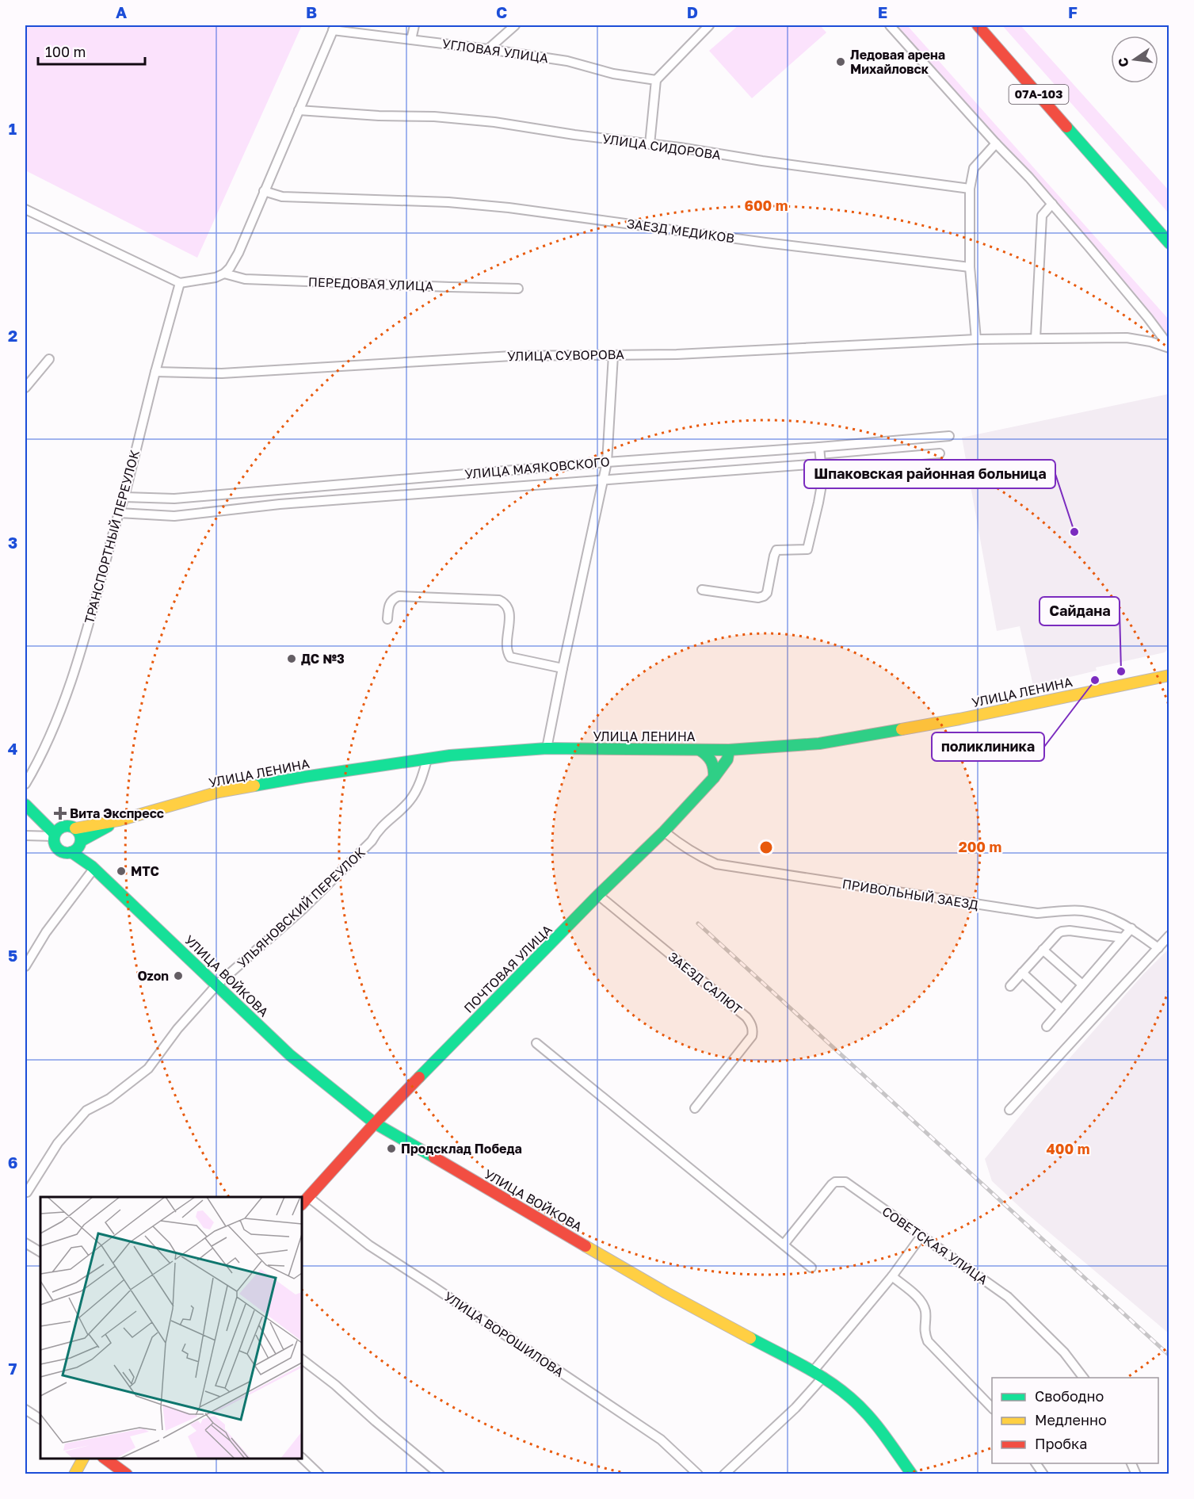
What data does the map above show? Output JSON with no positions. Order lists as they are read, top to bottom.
{
  "streets": {
    "main road": [
      "07А-103",
      "УЛИЦА ЛЕНИНА",
      "ПОЧТОВАЯ УЛИЦА",
      "УЛИЦА ВОЙКОВА"
    ],
    "street": [
      "УГЛОВАЯ УЛИЦА",
      "УЛИЦА СИДОРОВА",
      "ЗАЕЗД МЕДИКОВ",
      "ПЕРЕДОВАЯ УЛИЦА",
      "УЛИЦА СУВОРОВА",
      "УЛИЦА МАЯКОВСКОГО",
      "ТРАНСПОРТНЫЙ ПЕРЕУЛОК",
      "ПРИВОЛЬНЫЙ ЗАЕЗД",
      "УЛЬЯНОВСКИЙ ПЕРЕУЛОК",
      "ЗАЕЗД САЛЮТ",
      "СОВЕТСКАЯ УЛИЦА",
      "УЛИЦА ВОРОШИЛОВА"
    ]
  },
  "crossings": [
    ["УЛИЦА СУВОРОВА", "ТРАНСПОРТНЫЙ ПЕРЕУЛОК"],
    ["УЛИЦА МАЯКОВСКОГО", "ТРАНСПОРТНЫЙ ПЕРЕУЛОК"],
    ["УЛИЦА ЛЕНИНА", "УЛЬЯНОВСКИЙ ПЕРЕУЛОК"],
    ["УЛИЦА ЛЕНИНА", "ПОЧТОВАЯ УЛИЦА"],
    ["УЛИЦА ЛЕНИНА", "УЛИЦА ВОЙКОВА"],
    ["ПРИВОЛЬНЫЙ ЗАЕЗД", "ПОЧТОВАЯ УЛИЦА"],
    ["УЛЬЯНОВСКИЙ ПЕРЕУЛОК", "УЛИЦА ВОЙКОВА"],
    ["ПОЧТОВАЯ УЛИЦА", "УЛИЦА ВОЙКОВА"],
    ["ПОЧТОВАЯ УЛИЦА", "ЗАЕЗД САЛЮТ"],
    ["ПОЧТОВАЯ УЛИЦА", "УЛИЦА ВОРОШИЛОВА"]
  ],
  "places": {
    "other": [
      "Ледовая арена Михайловск",
      "Шпаковская районная больница",
      "ДС №3",
      "Сайдана",
      "поликлиника",
      "МТС",
      "Ozon",
      "Продсклад Победа"
    ],
    "health": ["Вита Экспресс"]
  },
  "legend": ["Свободно", "Медленно", "Пробка"],
  "scale_bar": "100 m",
  "north": "left",
  "grid": {
    "columns": [
      "A",
      "B",
      "C",
      "D",
      "E",
      "F"
    ],
    "rows": [
      "1",
      "2",
      "3",
      "4",
      "5",
      "6",
      "7"
    ]
  },
  "rings": ["600 m", "200 m", "400 m"]
}
